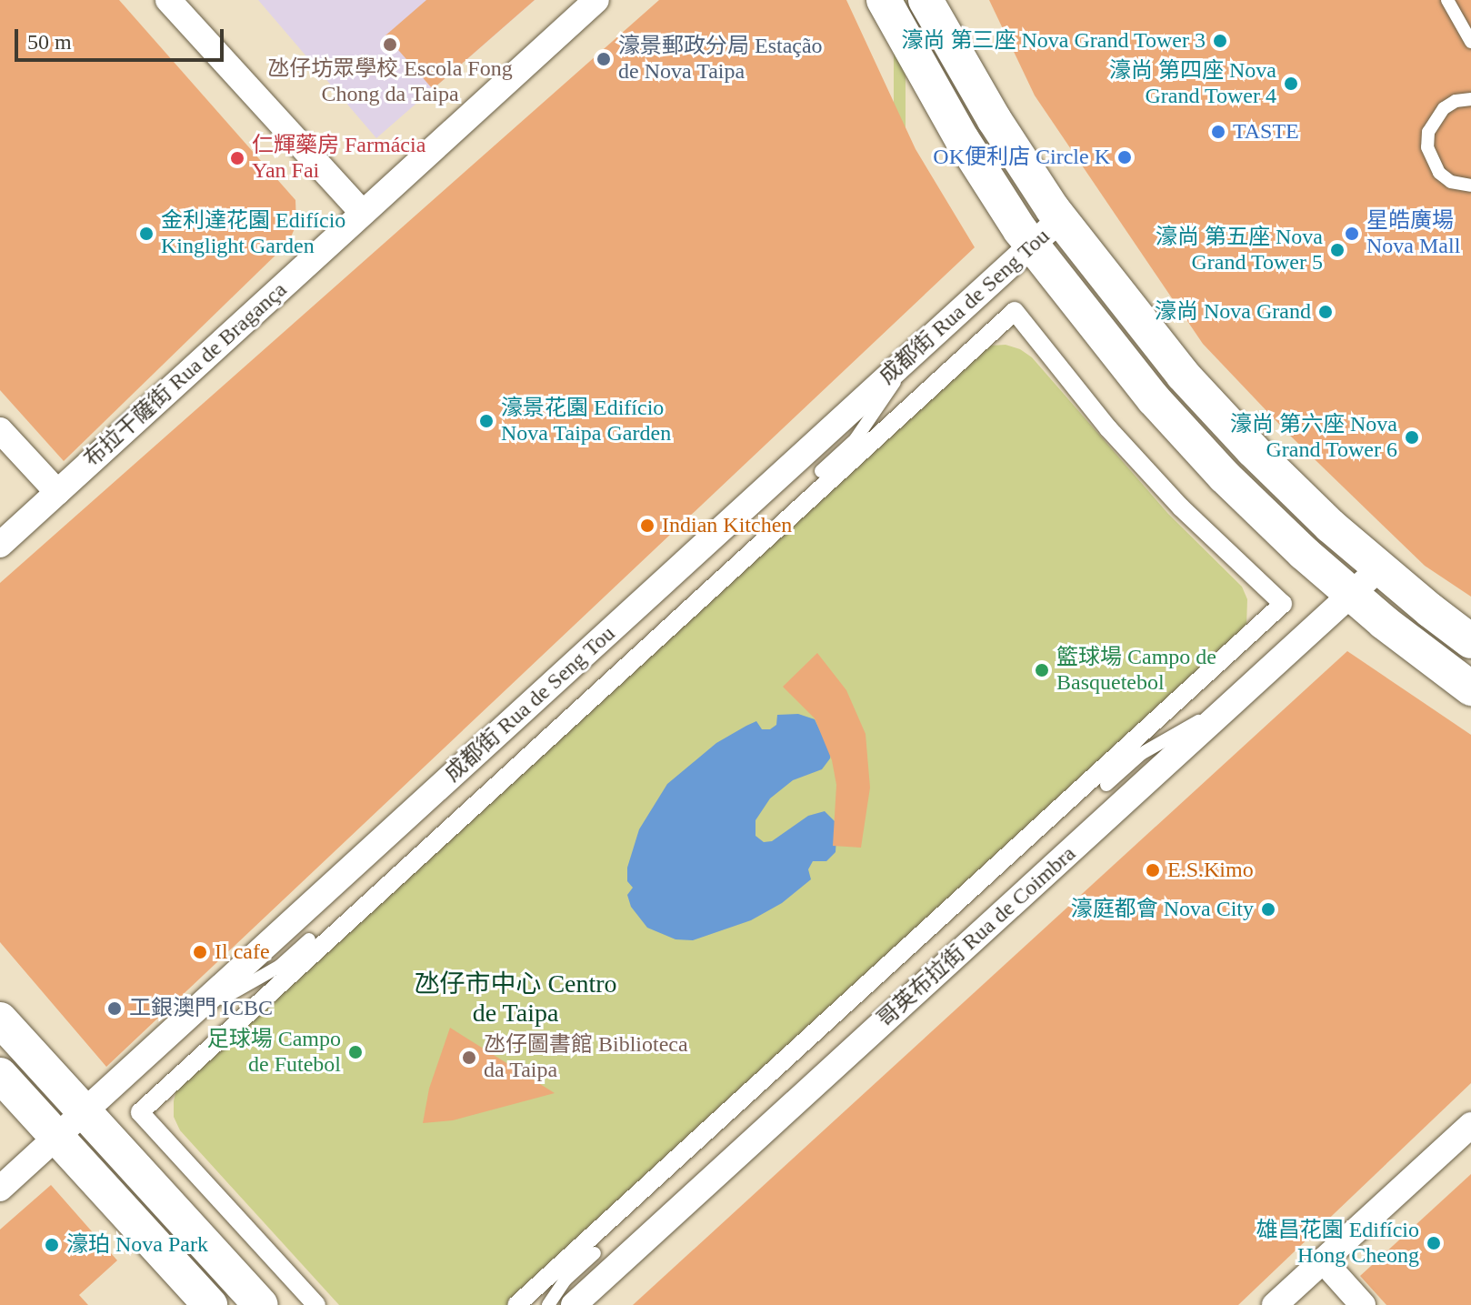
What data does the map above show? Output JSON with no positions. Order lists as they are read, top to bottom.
{
  "streets": {
    "street": ["成都街 Rua de Seng Tou", "布拉干薩街 Rua de Bragança", "哥英布拉街 Rua de Coimbra"]
  },
  "districts": ["氹仔市中心 Centro de Taipa"],
  "places": [
    "濠尚 第三座 Nova Grand Tower 3",
    "氹仔坊眾學校 Escola Fong Chong da Taipa",
    "濠景郵政分局 Estação de Nova Taipa",
    "濠尚 第四座 Nova Grand Tower 4",
    "TASTE",
    "OK便利店 Circle K",
    "仁輝藥房 Farmácia Yan Fai",
    "金利達花園 Edifício Kinglight Garden",
    "星皓廣場 Nova Mall",
    "濠尚 第五座 Nova Grand Tower 5",
    "濠尚 Nova Grand",
    "濠景花園 Edifício Nova Taipa Garden",
    "濠尚 第六座 Nova Grand Tower 6",
    "Indian Kitchen",
    "籃球場 Campo de Basquetebol",
    "E.S.Kimo",
    "濠庭都會 Nova City",
    "Il cafe",
    "工銀澳門 ICBC",
    "足球場 Campo de Futebol",
    "氹仔圖書館 Biblioteca da Taipa",
    "雄昌花園 Edifício Hong Cheong",
    "濠珀 Nova Park"
  ],
  "scale_bar": "50 m"
}
